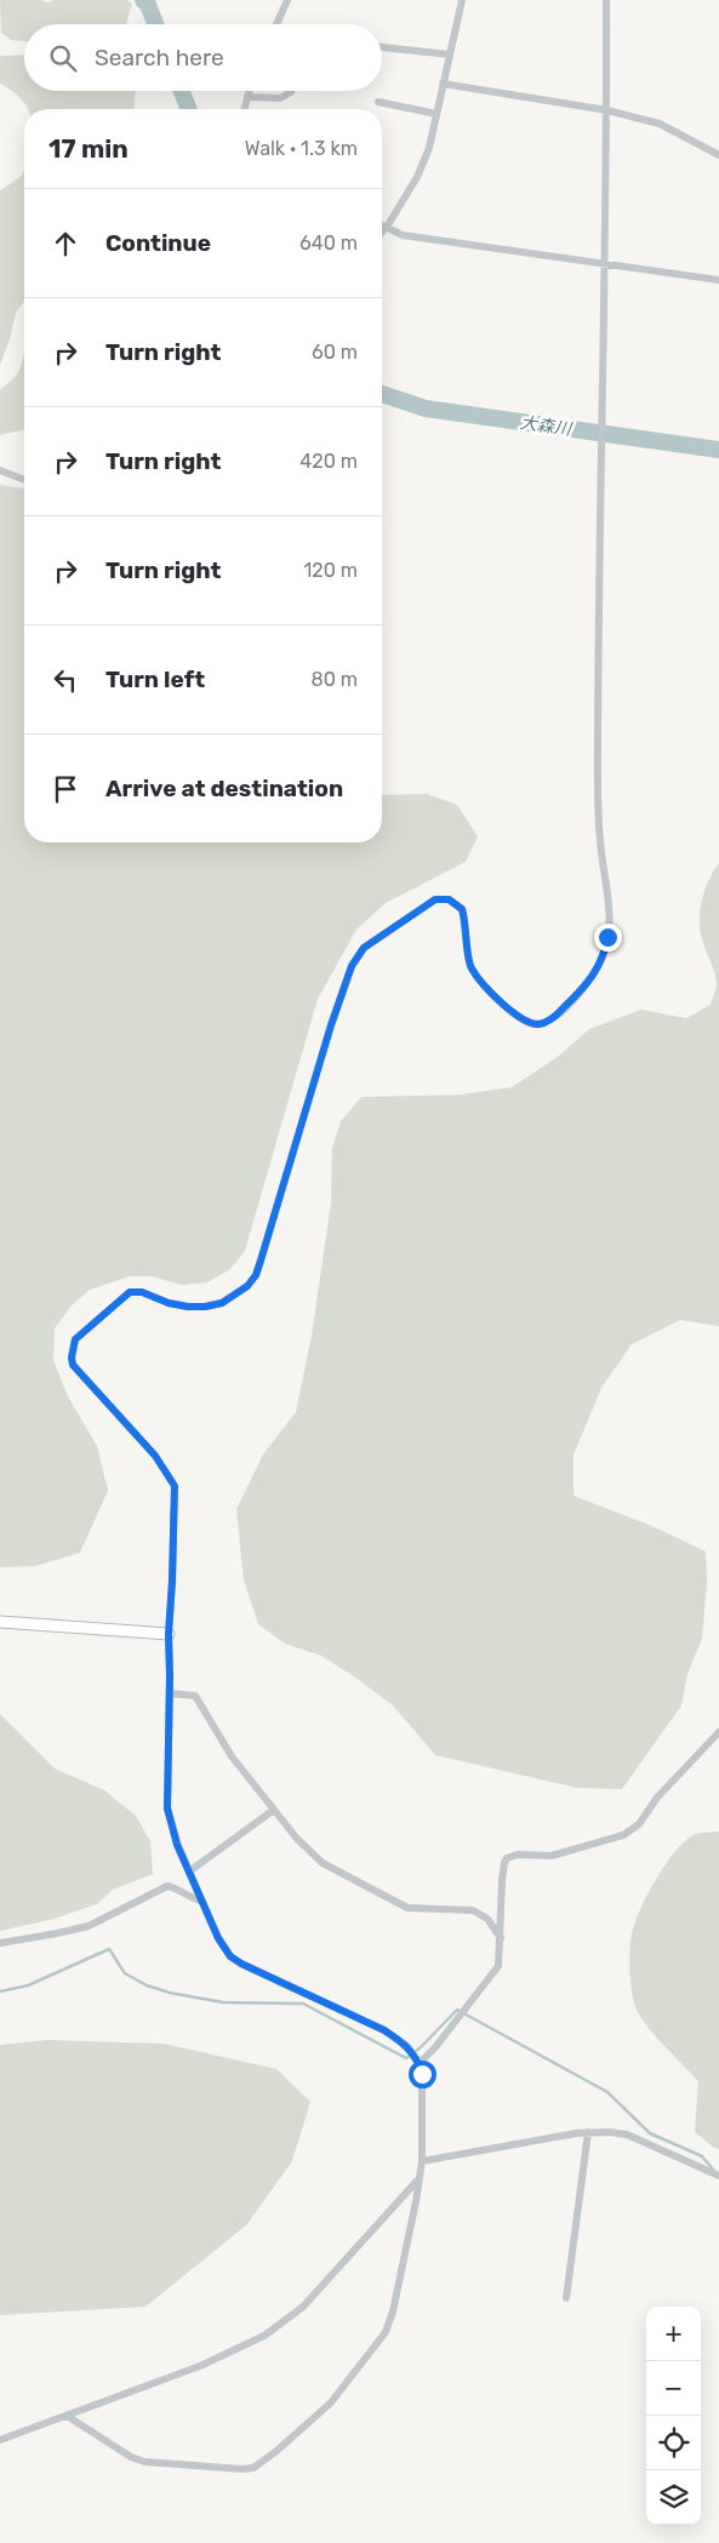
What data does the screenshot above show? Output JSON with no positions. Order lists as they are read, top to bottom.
{
  "water": ["大森川"],
  "page": {
    "search": "Search here",
    "heading": ["17 min", "Walk · 1.3 km"],
    "list": [
      ["Continue", "640 m"],
      ["Turn right", "60 m"],
      ["Turn right", "420 m"],
      ["Turn right", "120 m"],
      ["Turn left", "80 m"],
      "Arrive at destination"
    ],
    "map_buttons": ["+", "−"]
  }
}
